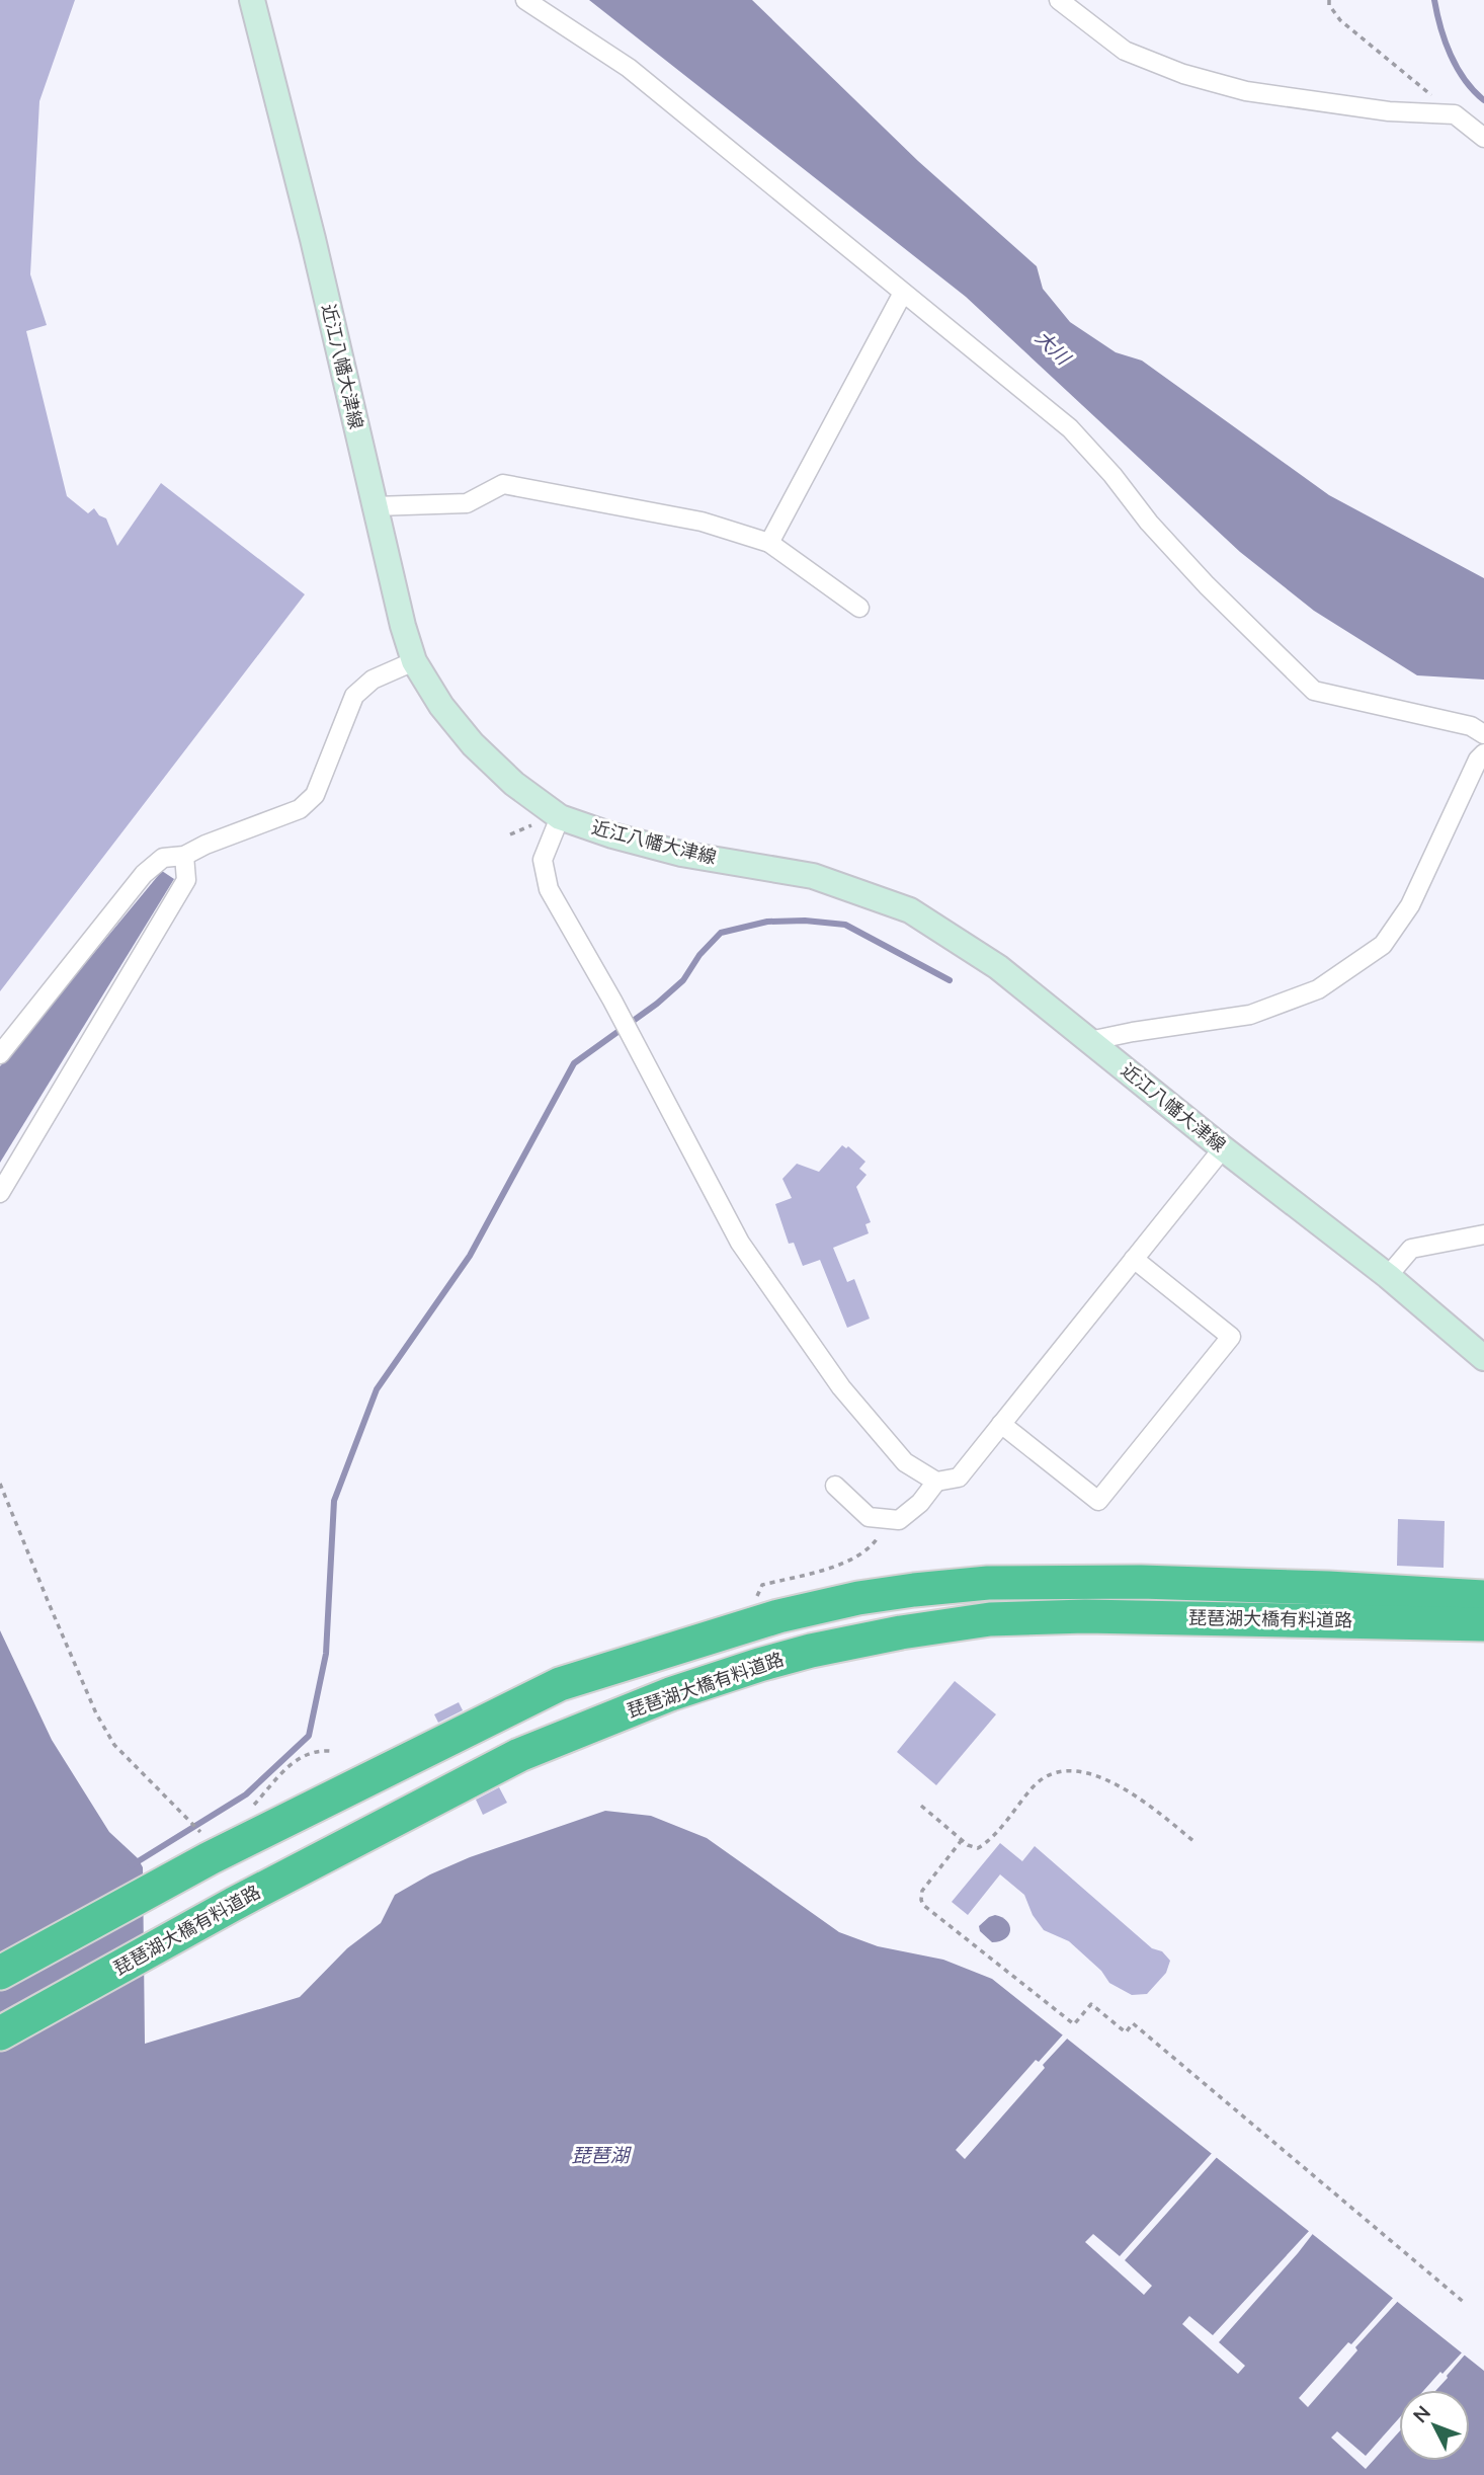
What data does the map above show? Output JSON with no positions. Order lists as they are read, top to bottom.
{
  "streets": {
    "highway": ["琵琶湖大橋有料道路"],
    "main road": ["近江八幡大津線"]
  },
  "water": ["大川", "琵琶湖"],
  "north": "top left"
}
